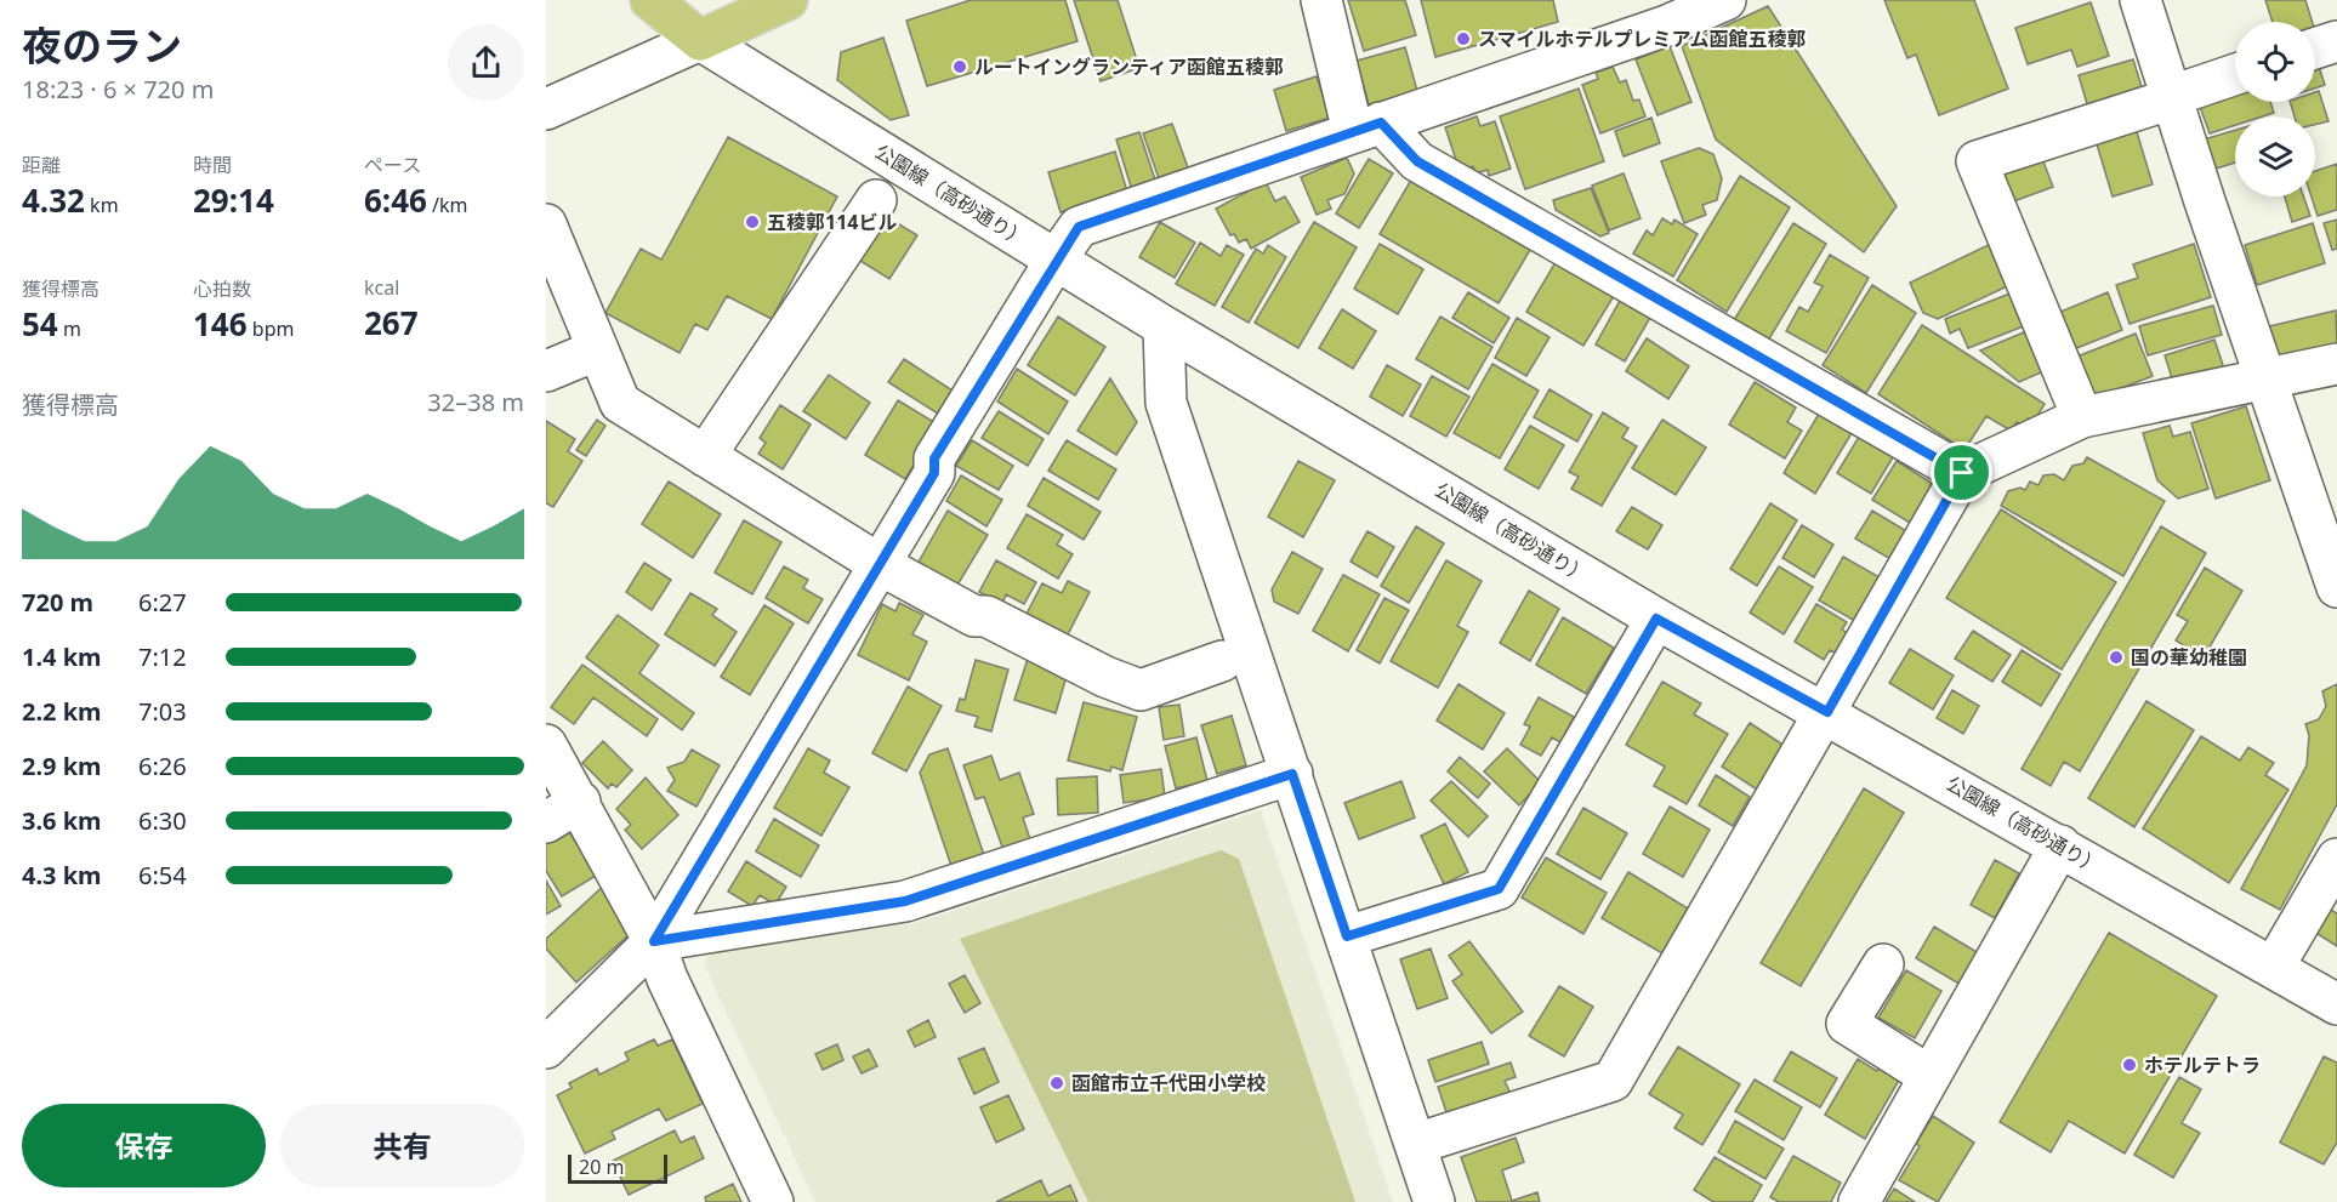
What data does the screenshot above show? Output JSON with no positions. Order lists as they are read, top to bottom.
{
  "streets": {
    "street": ["公園線（高砂通り）"]
  },
  "places": [
    "スマイルホテルプレミアム函館五稜郭",
    "ルートイングランティア函館五稜郭",
    "五稜郭114ビル",
    "国の華幼稚園",
    "ホテルテトラ",
    "函館市立千代田小学校"
  ],
  "scale_bar": "20 m",
  "page": {
    "heading": ["夜のラン", "18:23 · 6 × 720 m"],
    "stats": [
      ["距離", "4.32 km"],
      ["時間", "29:14"],
      ["ペース", "6:46 /km"],
      ["獲得標高", "54 m"],
      ["心拍数", "146 bpm"],
      ["kcal", "267"]
    ],
    "chart": ["獲得標高", "32–38 m"],
    "list": [
      {
        "name": "720 m",
        "note": "6:27"
      },
      {
        "name": "1.4 km",
        "note": "7:12"
      },
      {
        "name": "2.2 km",
        "note": "7:03"
      },
      {
        "name": "2.9 km",
        "note": "6:26"
      },
      {
        "name": "3.6 km",
        "note": "6:30"
      },
      {
        "name": "4.3 km",
        "note": "6:54"
      }
    ],
    "buttons": ["保存", "共有"],
    "scale": "20 m"
  }
}
